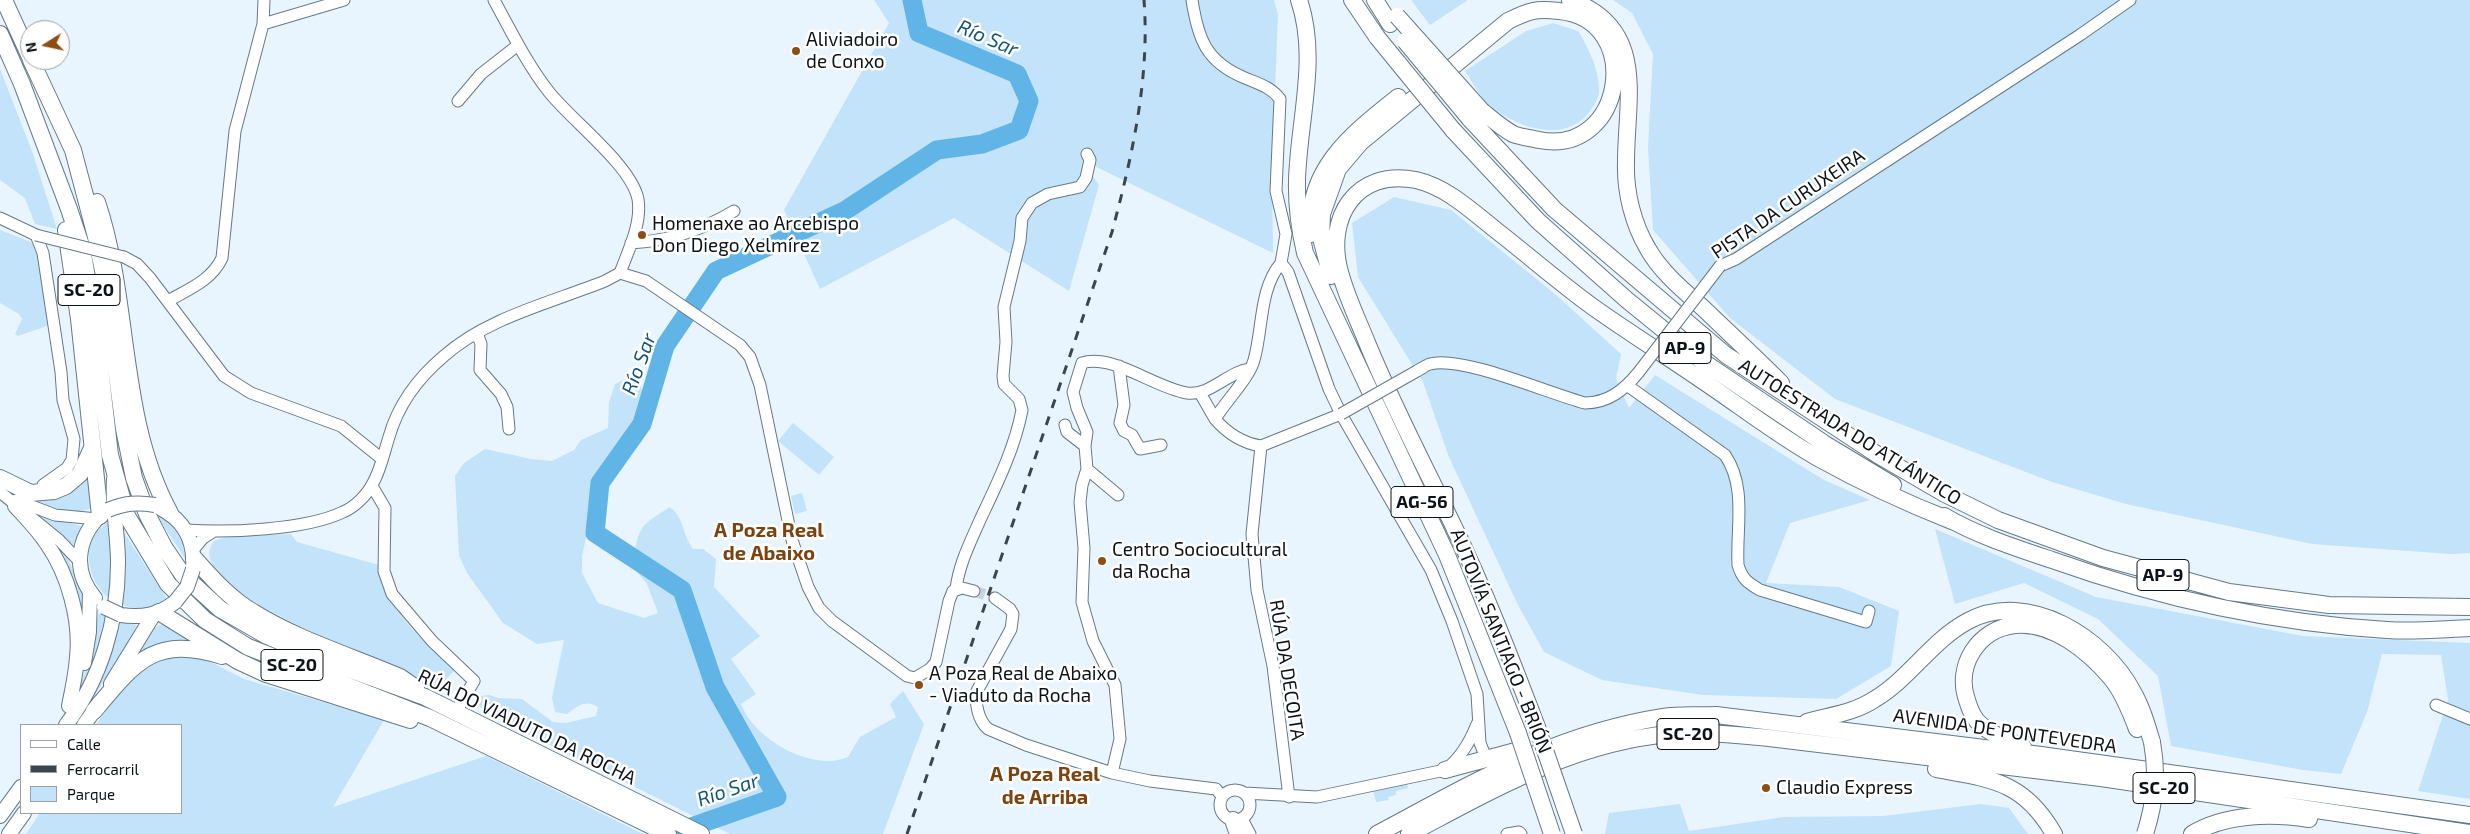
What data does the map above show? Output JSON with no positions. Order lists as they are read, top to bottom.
{
  "streets": {
    "highway": [
      "SC-20",
      "AP-9",
      "AUTOESTRADA DO ATLÁNTICO",
      "AG-56",
      "AUTOVÍA SANTIAGO - BRIÓN",
      "RÚA DO VIADUTO DA ROCHA",
      "AVENIDA DE PONTEVEDRA"
    ],
    "street": ["PISTA DA CURUXEIRA", "RÚA DA DECOITA"]
  },
  "crossings": [
    ["PISTA DA CURUXEIRA", "RÚA DA DECOITA"],
    ["SC-20", "RÚA DO VIADUTO DA ROCHA"],
    ["SC-20", "AVENIDA DE PONTEVEDRA"]
  ],
  "districts": ["A Poza Real de Abaixo", "A Poza Real de Arriba"],
  "water": ["Río Sar"],
  "places": [
    "Aliviadoiro de Conxo",
    "Homenaxe ao Arcebispo Don Diego Xelmírez",
    "Centro Sociocultural da Rocha",
    "A Poza Real de Abaixo - Viaduto da Rocha",
    "Claudio Express"
  ],
  "legend": ["Calle", "Ferrocarril", "Parque"],
  "north": "left"
}
